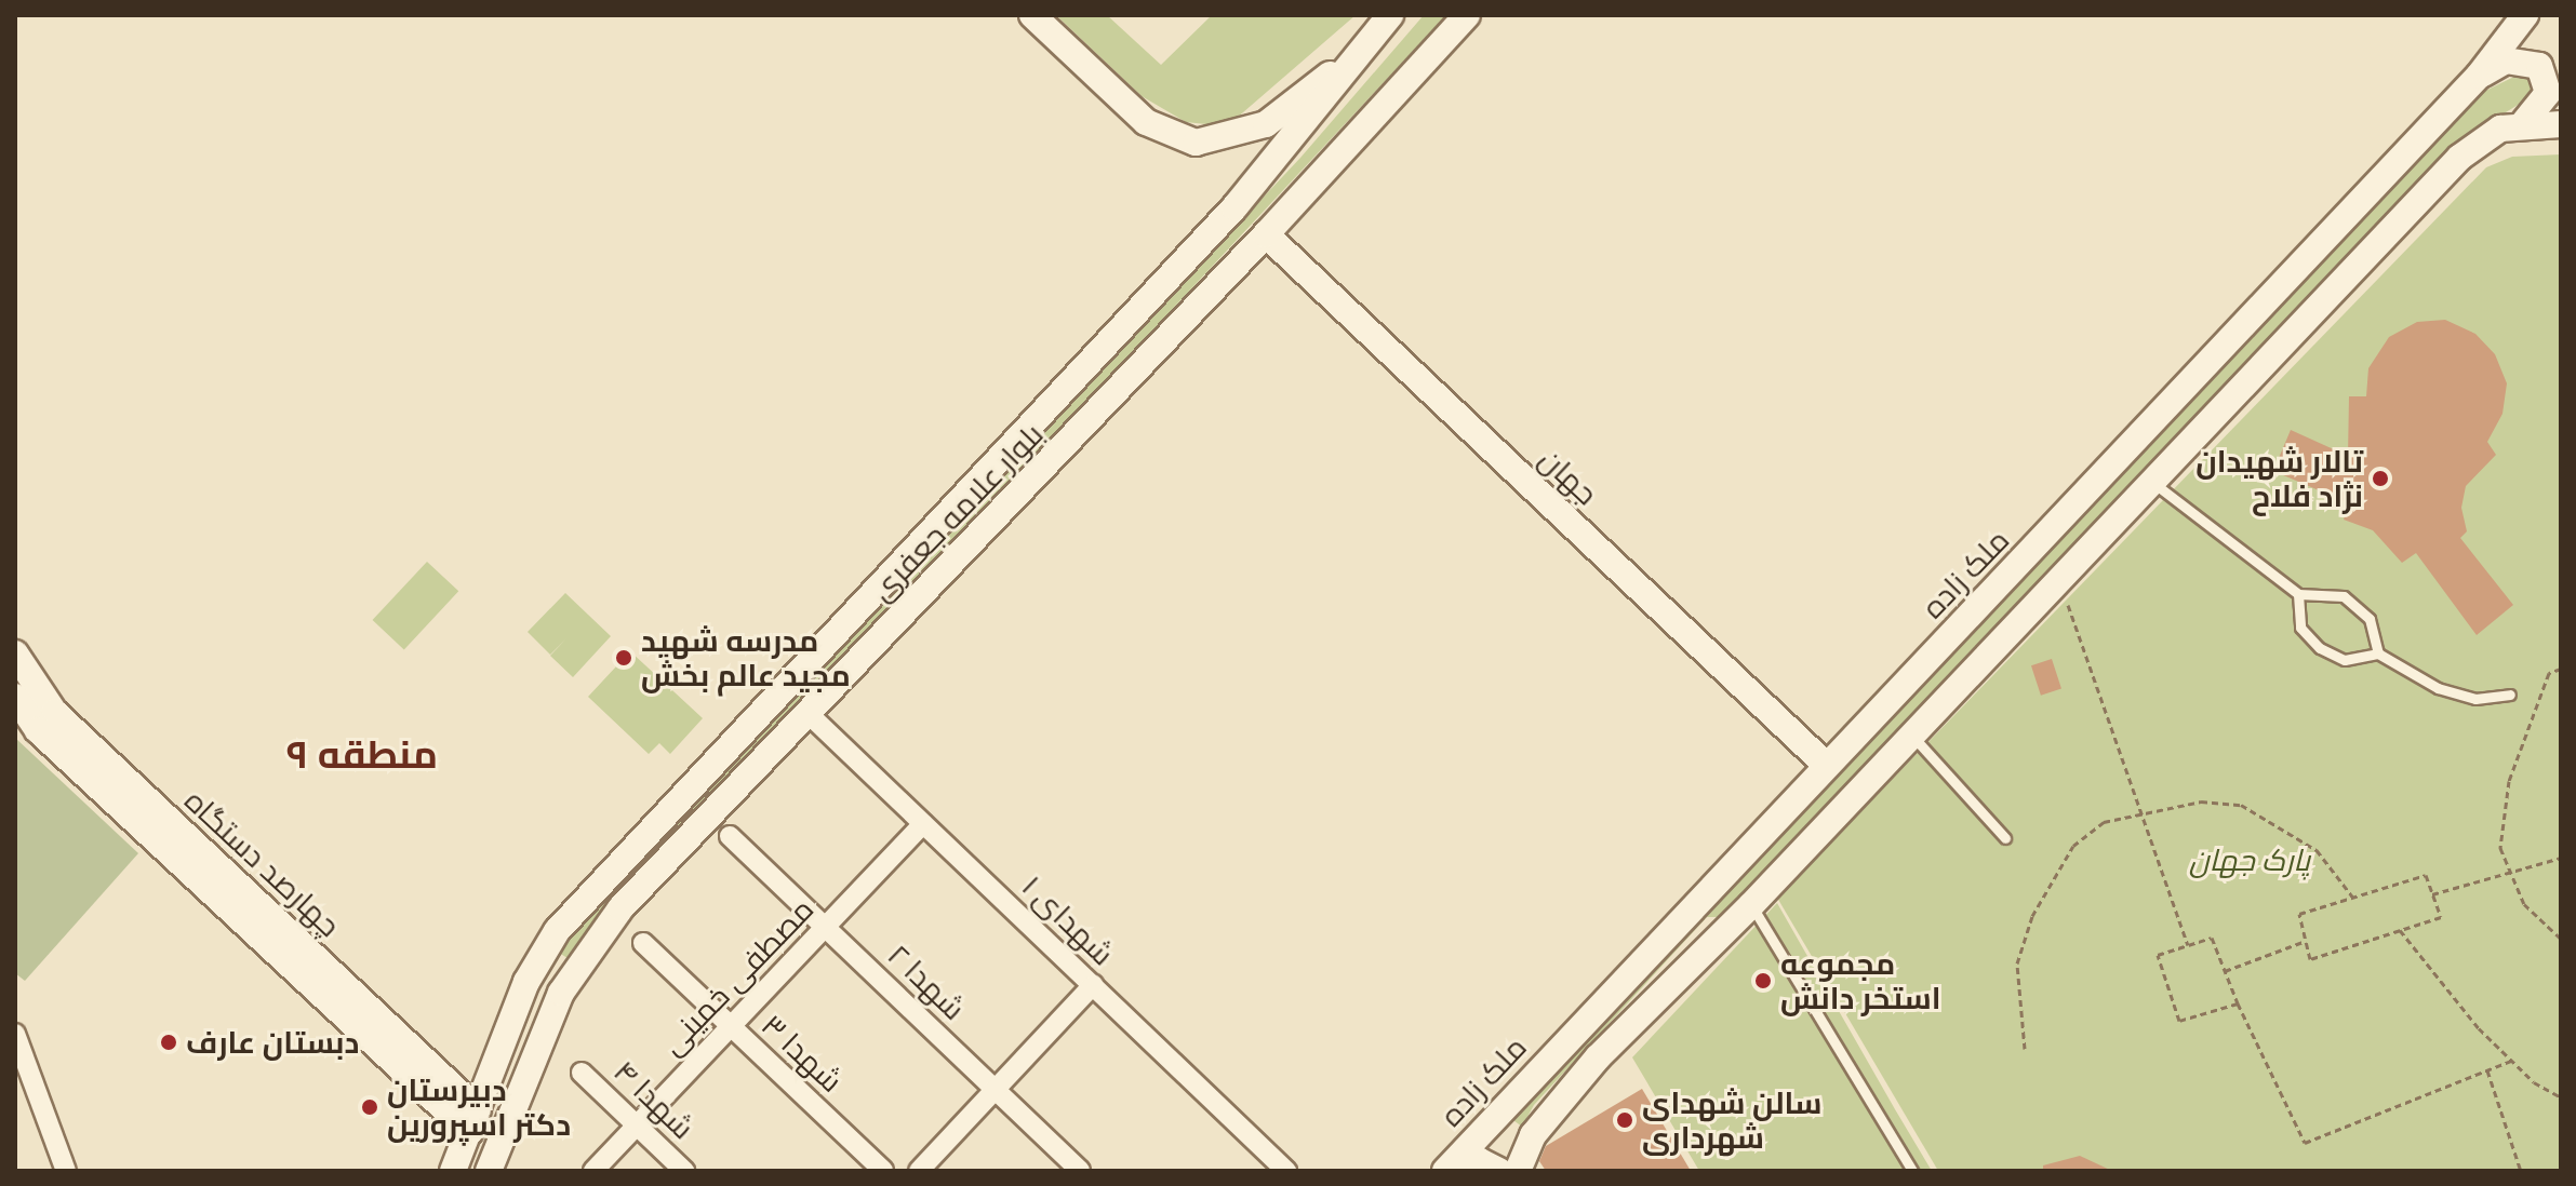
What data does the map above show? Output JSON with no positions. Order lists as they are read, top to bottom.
{
  "streets": {
    "main road": [
      "جهان",
      "بلوار علامه جعفری",
      "ملک زاده",
      "چهارصد دستگاه"
    ],
    "street": [
      "شهدای ۱",
      "مصطفی خمینی",
      "شهدا ۲",
      "شهدا ۳",
      "شهدا ۴"
    ]
  },
  "crossings": [
    ["جهان", "بلوار علامه جعفری"],
    ["جهان", "ملک زاده"],
    ["بلوار علامه جعفری", "چهارصد دستگاه"],
    ["بلوار علامه جعفری", "شهدای ۱"],
    ["شهدای ۱", "مصطفی خمینی"],
    ["مصطفی خمینی", "شهدا ۲"],
    ["مصطفی خمینی", "شهدا ۳"],
    ["مصطفی خمینی", "شهدا ۴"]
  ],
  "districts": ["منطقه ۹"],
  "parks": ["پارک جهان"],
  "places": [
    "تالار شهیدان نژاد فلاح",
    "مدرسه شهید مجید عالم بخش",
    "مجموعه استخر دانش",
    "دبستان عارف",
    "دبیرستان دکتر اسپرورین",
    "سالن شهدای شهرداری"
  ]
}
